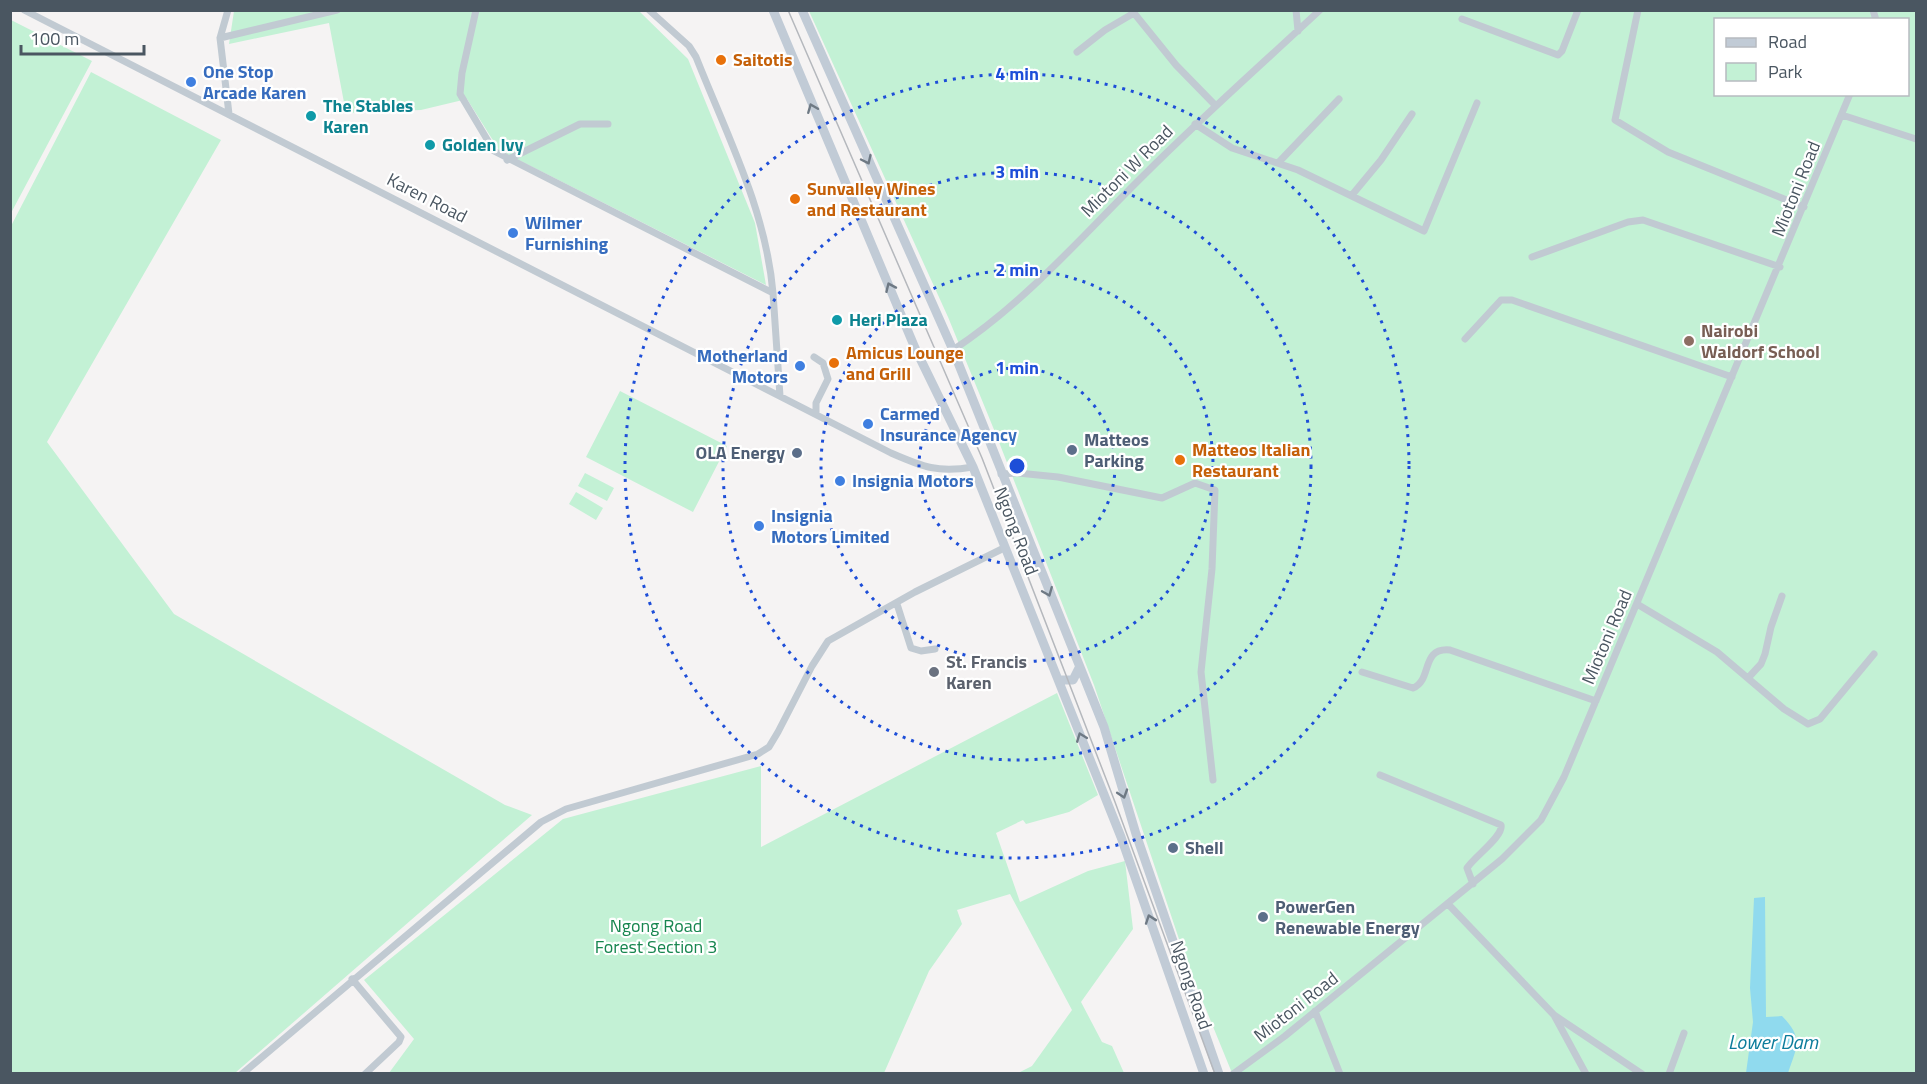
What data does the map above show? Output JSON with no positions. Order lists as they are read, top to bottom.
{
  "streets": {
    "main road": ["Ngong Road"],
    "street": ["Miotoni W Road", "Miotoni Road", "Karen Road"]
  },
  "crossings": [
    ["Miotoni W Road", "Ngong Road"],
    ["Karen Road", "Ngong Road"]
  ],
  "water": ["Lower Dam"],
  "parks": ["Ngong Road Forest Section 3"],
  "places": [
    "Saitotis",
    "One Stop Arcade Karen",
    "The Stables Karen",
    "Golden Ivy",
    "Sunvalley Wines and Restaurant",
    "Wilmer Furnishing",
    "Heri Plaza",
    "Nairobi Waldorf School",
    "Amicus Lounge and Grill",
    "Motherland Motors",
    "Carmed Insurance Agency",
    "Matteos Parking",
    "OLA Energy",
    "Matteos Italian Restaurant",
    "Insignia Motors",
    "Insignia Motors Limited",
    "St. Francis Karen",
    "Shell",
    "PowerGen Renewable Energy"
  ],
  "legend": ["Road", "Park"],
  "scale_bar": "100 m",
  "rings": [
    "4 min",
    "3 min",
    "2 min",
    "1 min"
  ]
}
